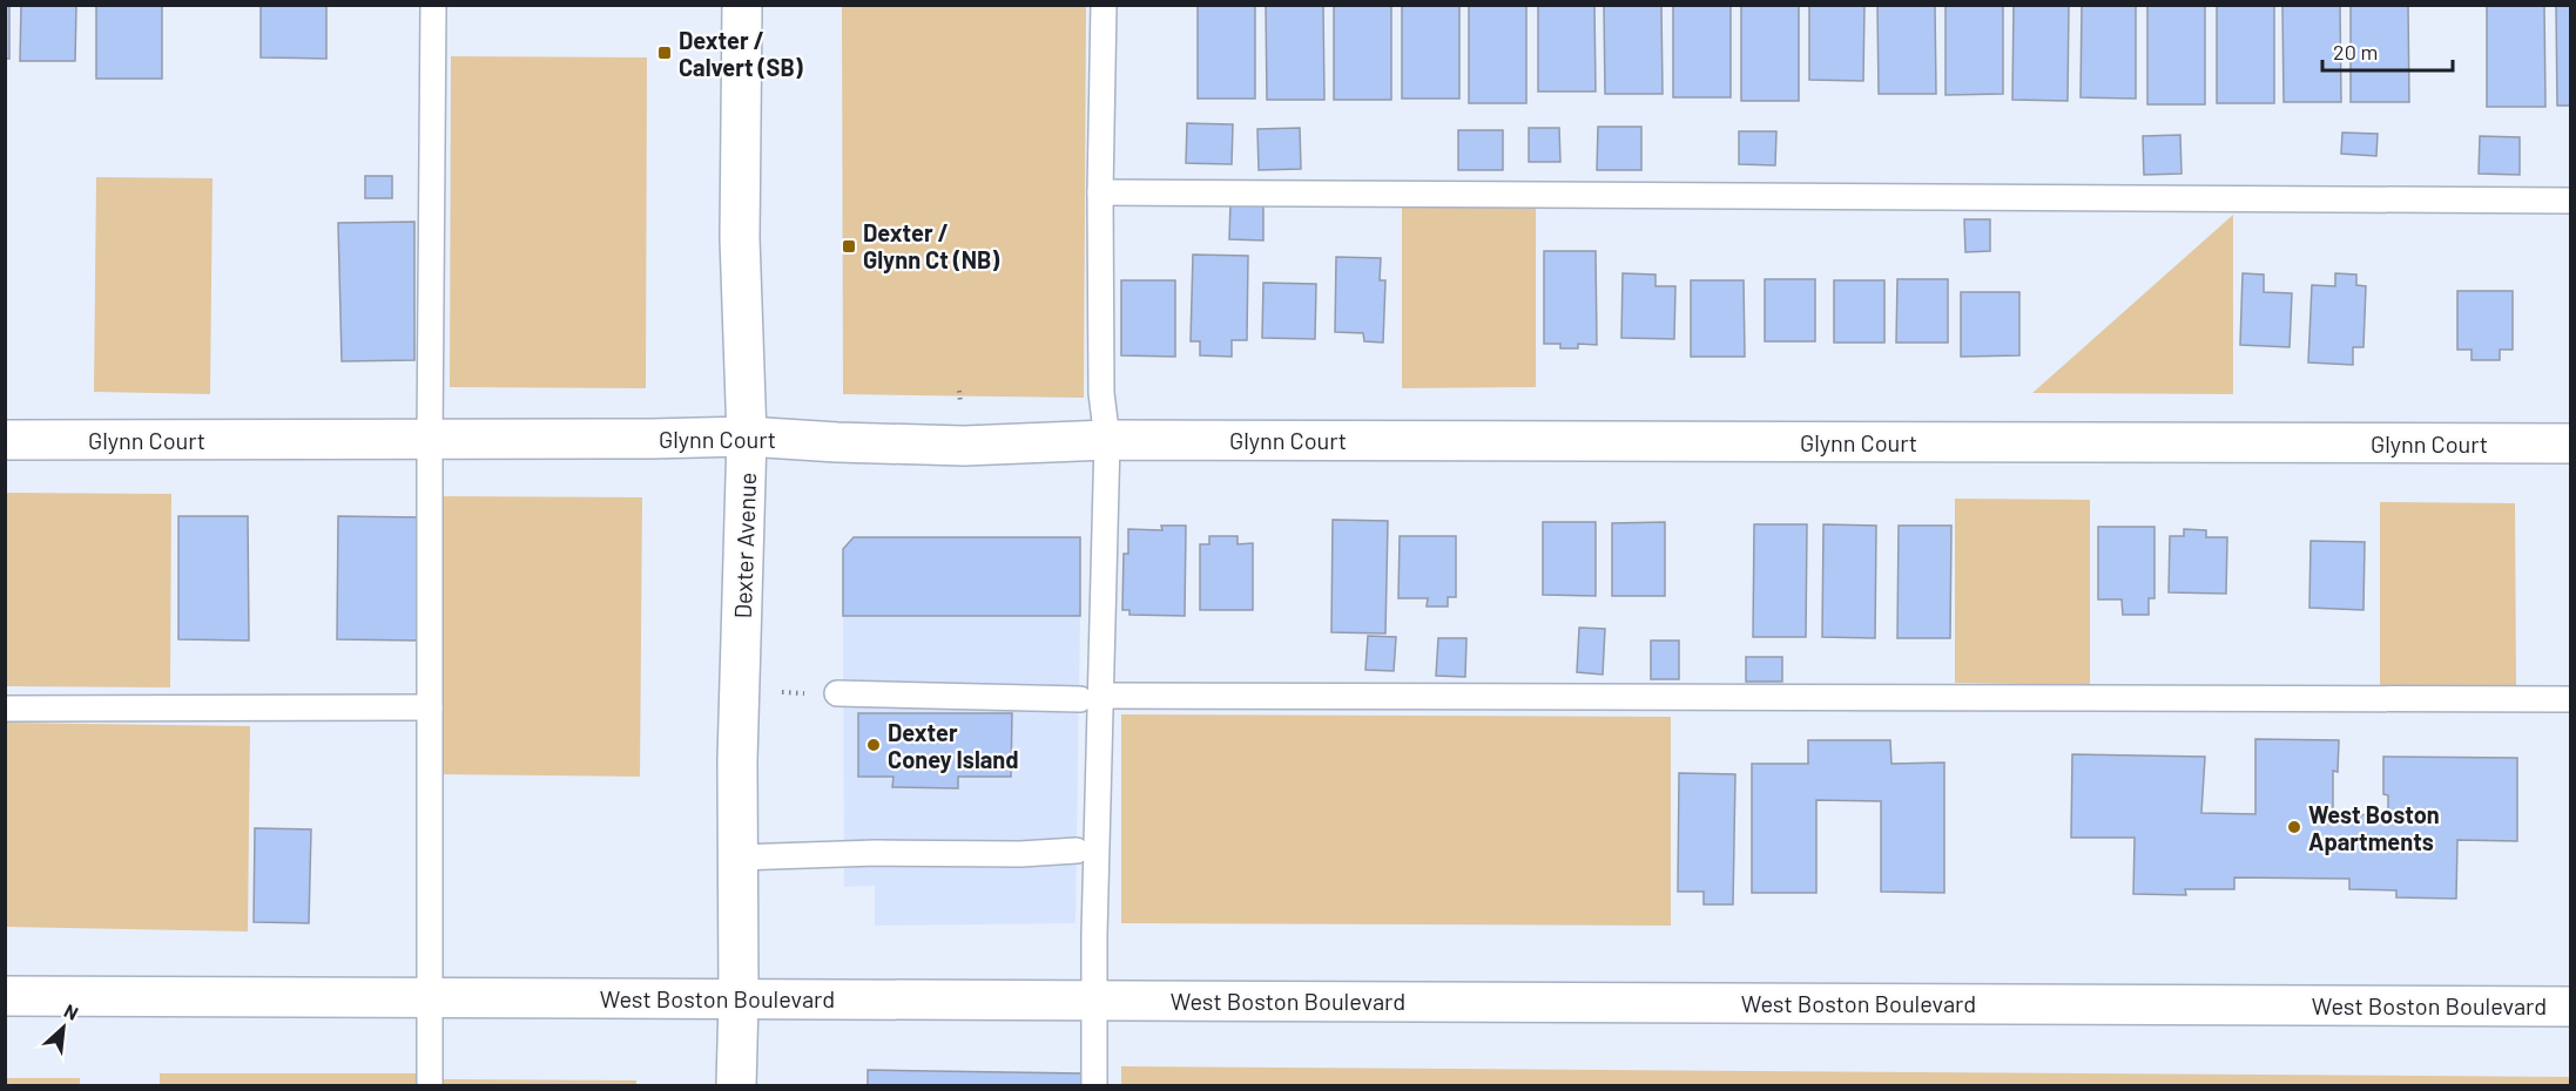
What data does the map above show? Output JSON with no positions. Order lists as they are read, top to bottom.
{
  "streets": {
    "street": ["Glynn Court", "Dexter Avenue", "West Boston Boulevard"]
  },
  "crossings": [
    ["Glynn Court", "Dexter Avenue"],
    ["Dexter Avenue", "West Boston Boulevard"]
  ],
  "places": {
    "transit": ["Dexter / Calvert (SB)", "Dexter / Glynn Ct (NB)"],
    "other": ["Dexter Coney Island", "West Boston Apartments"]
  },
  "scale_bar": "20 m",
  "north": "top right"
}
